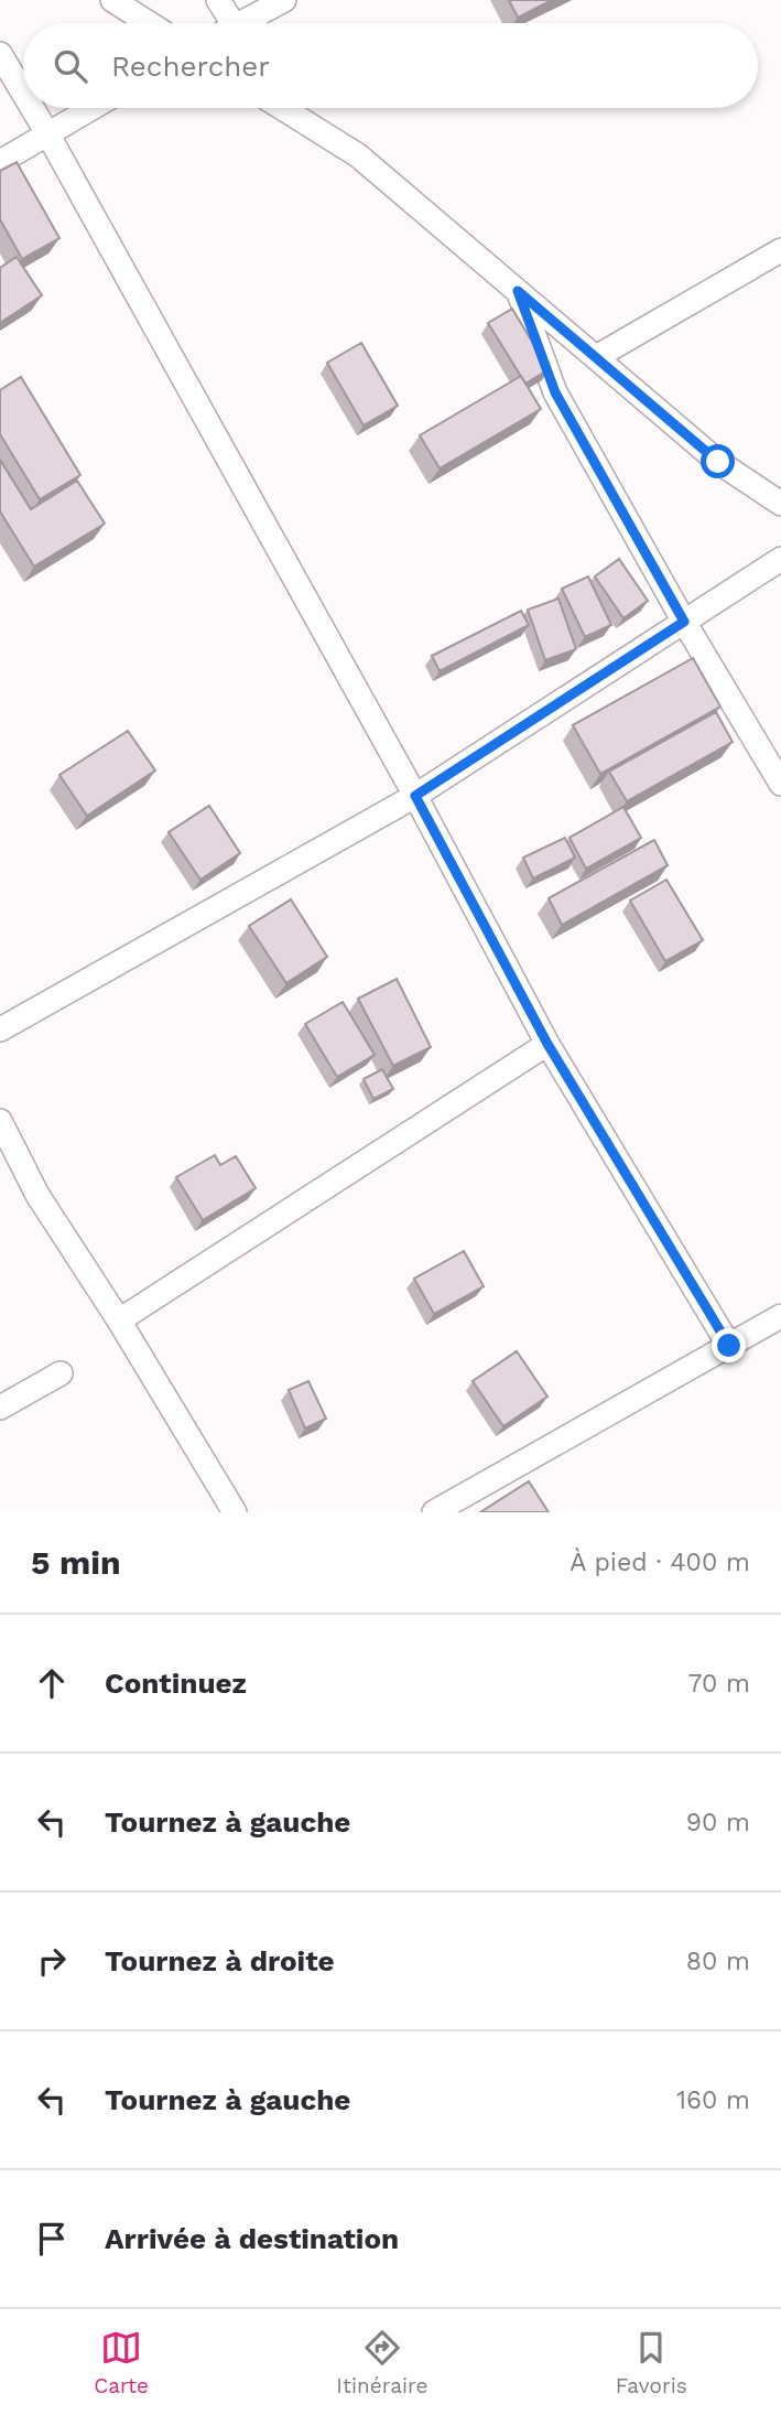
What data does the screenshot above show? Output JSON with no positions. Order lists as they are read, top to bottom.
{
  "page": {
    "search": "Rechercher",
    "heading": ["5 min", "À pied · 400 m"],
    "list": [
      ["Continuez", "70 m"],
      ["Tournez à gauche", "90 m"],
      ["Tournez à droite", "80 m"],
      ["Tournez à gauche", "160 m"],
      "Arrivée à destination"
    ],
    "nav": ["Carte", "Itinéraire", "Favoris"]
  }
}
